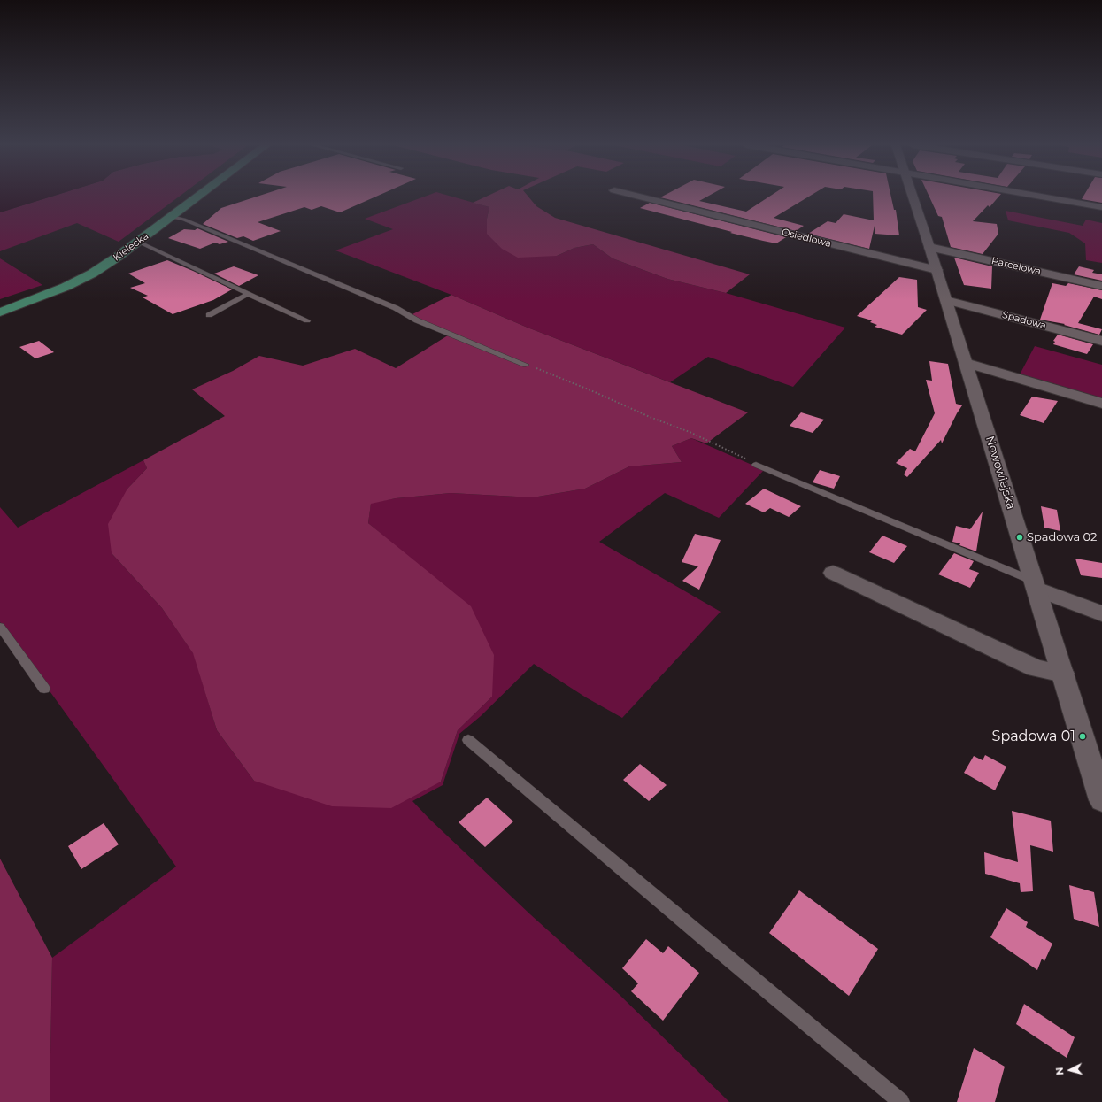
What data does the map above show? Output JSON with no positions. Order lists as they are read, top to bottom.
{
  "streets": {
    "main road": ["Kielecka"],
    "street": [
      "Osiedlowa",
      "Parcelowa",
      "Spadowa",
      "Nowowiejska"
    ]
  },
  "crossings": [
    ["Osiedlowa", "Nowowiejska"],
    ["Parcelowa", "Nowowiejska"],
    ["Spadowa", "Nowowiejska"]
  ],
  "places": ["Spadowa 02", "Spadowa 01"],
  "north": "left"
}
